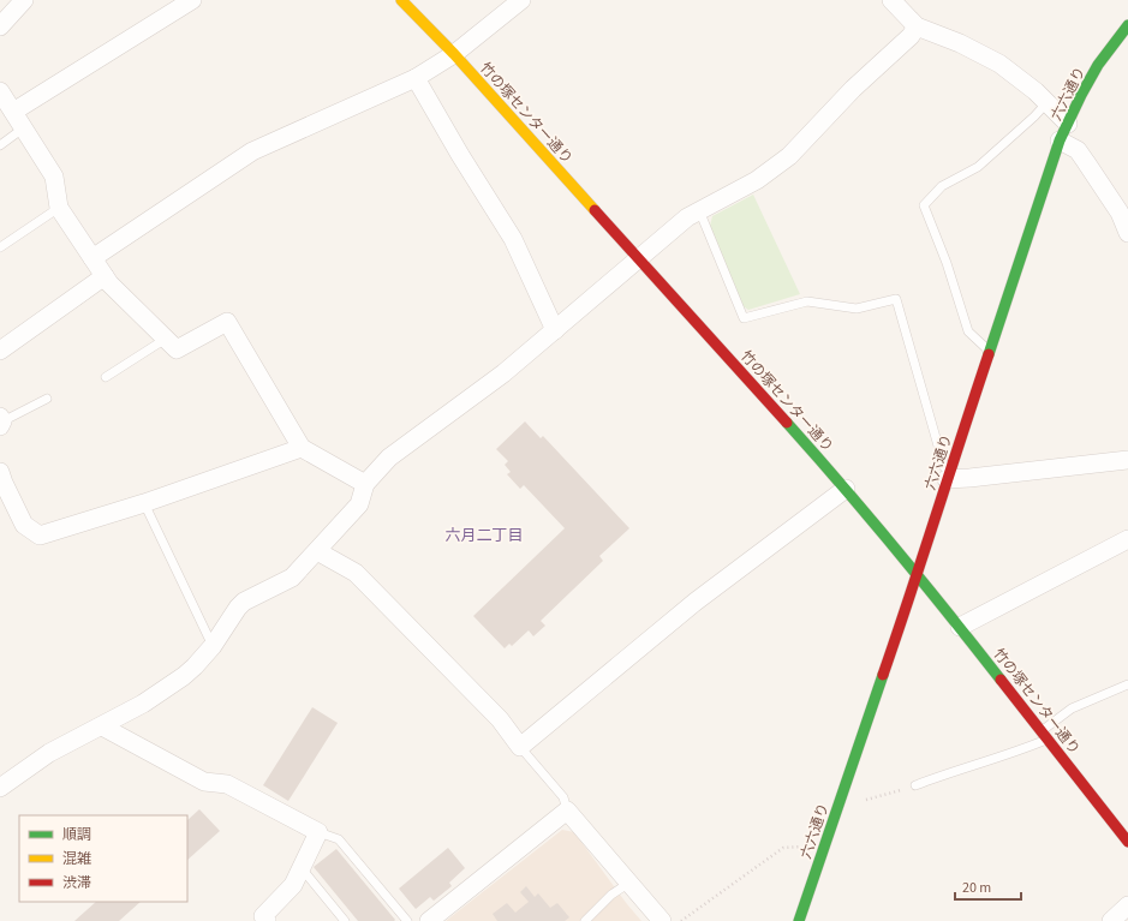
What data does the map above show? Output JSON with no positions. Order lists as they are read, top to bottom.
{
  "streets": {
    "street": ["六六通り", "竹の塚センター通り"]
  },
  "crossings": [
    ["六六通り", "竹の塚センター通り"]
  ],
  "districts": ["六月二丁目"],
  "legend": ["順調", "混雑", "渋滞"],
  "scale_bar": "20 m"
}
